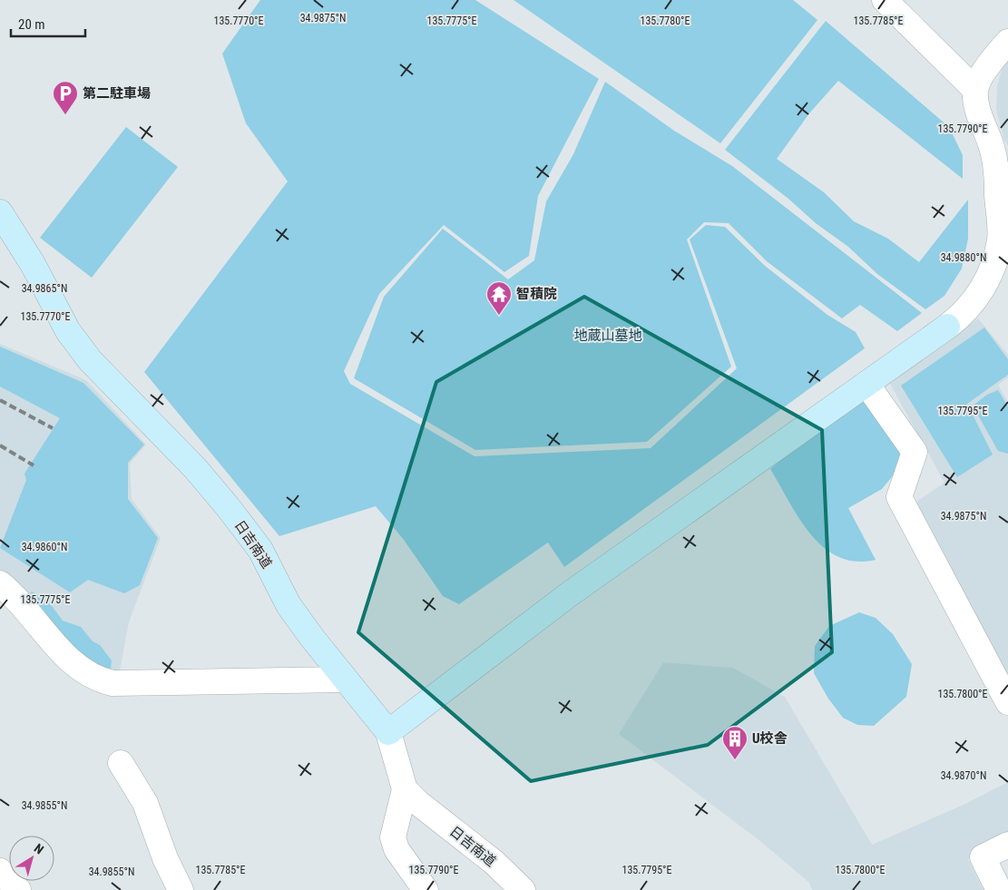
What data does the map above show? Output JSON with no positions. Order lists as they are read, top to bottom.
{
  "streets": {
    "street": ["日吉南道"]
  },
  "parks": ["地蔵山墓地"],
  "places": {
    "parking": ["第二駐車場"],
    "temple": ["智積院"],
    "building": ["U校舎"]
  },
  "scale_bar": "20 m",
  "north": "top right",
  "coordinates": [
    "34.9875°N",
    "135.7770°E",
    "135.7775°E",
    "135.7780°E",
    "135.7785°E",
    "135.7790°E",
    "34.9880°N",
    "34.9865°N",
    "135.7795°E",
    "34.9860°N",
    "135.7800°E",
    "34.9870°N",
    "34.9855°N"
  ]
}
